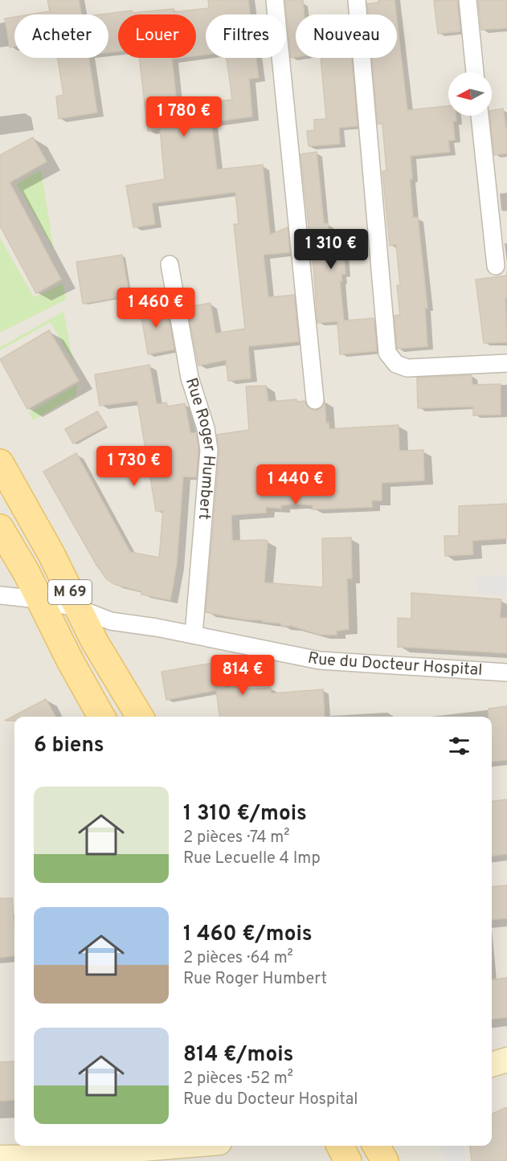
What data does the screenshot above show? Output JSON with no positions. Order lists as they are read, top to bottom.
{
  "streets": {
    "main road": ["M 69"],
    "street": ["Rue Roger Humbert", "Rue du Docteur Hospital"]
  },
  "crossings": [
    ["Rue Roger Humbert", "Rue du Docteur Hospital"],
    ["M 69", "Rue du Docteur Hospital"]
  ],
  "north": "left",
  "page": {
    "chip": [
      "Acheter",
      "Louer",
      "Filtres",
      "Nouveau"
    ],
    "price": [
      "1 780 €",
      "1 310 €",
      "1 460 €",
      "1 730 €",
      "1 440 €",
      "814 €"
    ],
    "heading": "6 biens",
    "list": [
      {
        "name": "1 310 €/mois",
        "note": "2 pièces · 74 m² · Rue Lecuelle 4 Imp"
      },
      {
        "name": "1 460 €/mois",
        "note": "2 pièces · 64 m² · Rue Roger Humbert"
      },
      {
        "name": "814 €/mois",
        "note": "2 pièces · 52 m² · Rue du Docteur Hospital"
      }
    ]
  }
}
